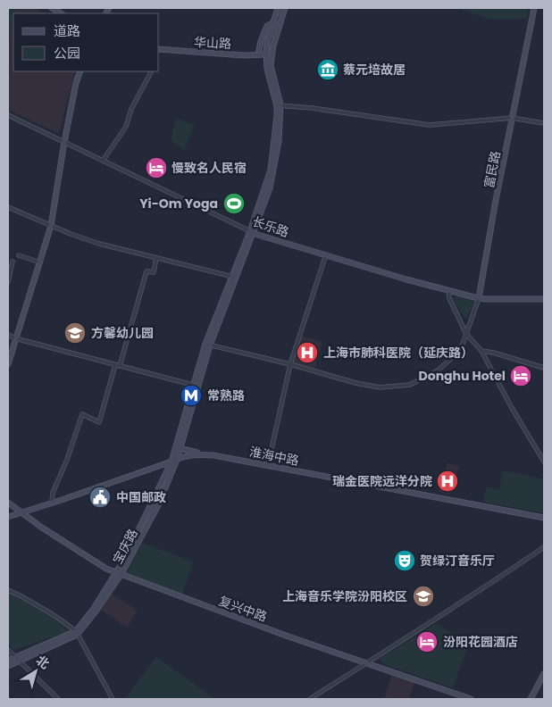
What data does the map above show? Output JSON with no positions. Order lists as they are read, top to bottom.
{
  "streets": {
    "main road": [
      "华山路",
      "富民路",
      "长乐路",
      "淮海中路",
      "宝庆路",
      "复兴中路"
    ]
  },
  "crossings": [
    ["富民路", "长乐路"],
    ["淮海中路", "宝庆路"],
    ["淮海中路", "复兴中路"],
    ["宝庆路", "复兴中路"]
  ],
  "places": {
    "museum": ["蔡元培故居"],
    "hotel": ["慢致名人民宿", "Donghu Hotel", "汾阳花园酒店"],
    "sports": ["Yi-Om Yoga"],
    "school or university": ["方馨幼儿园", "上海音乐学院汾阳校区"],
    "hospital": ["上海市肺科医院（延庆路）", "瑞金医院远洋分院"],
    "metro station": ["常熟路"],
    "public building": ["中国邮政"],
    "theatre": ["贺绿汀音乐厅"]
  },
  "legend": ["道路", "公园"],
  "north": "top right"
}
